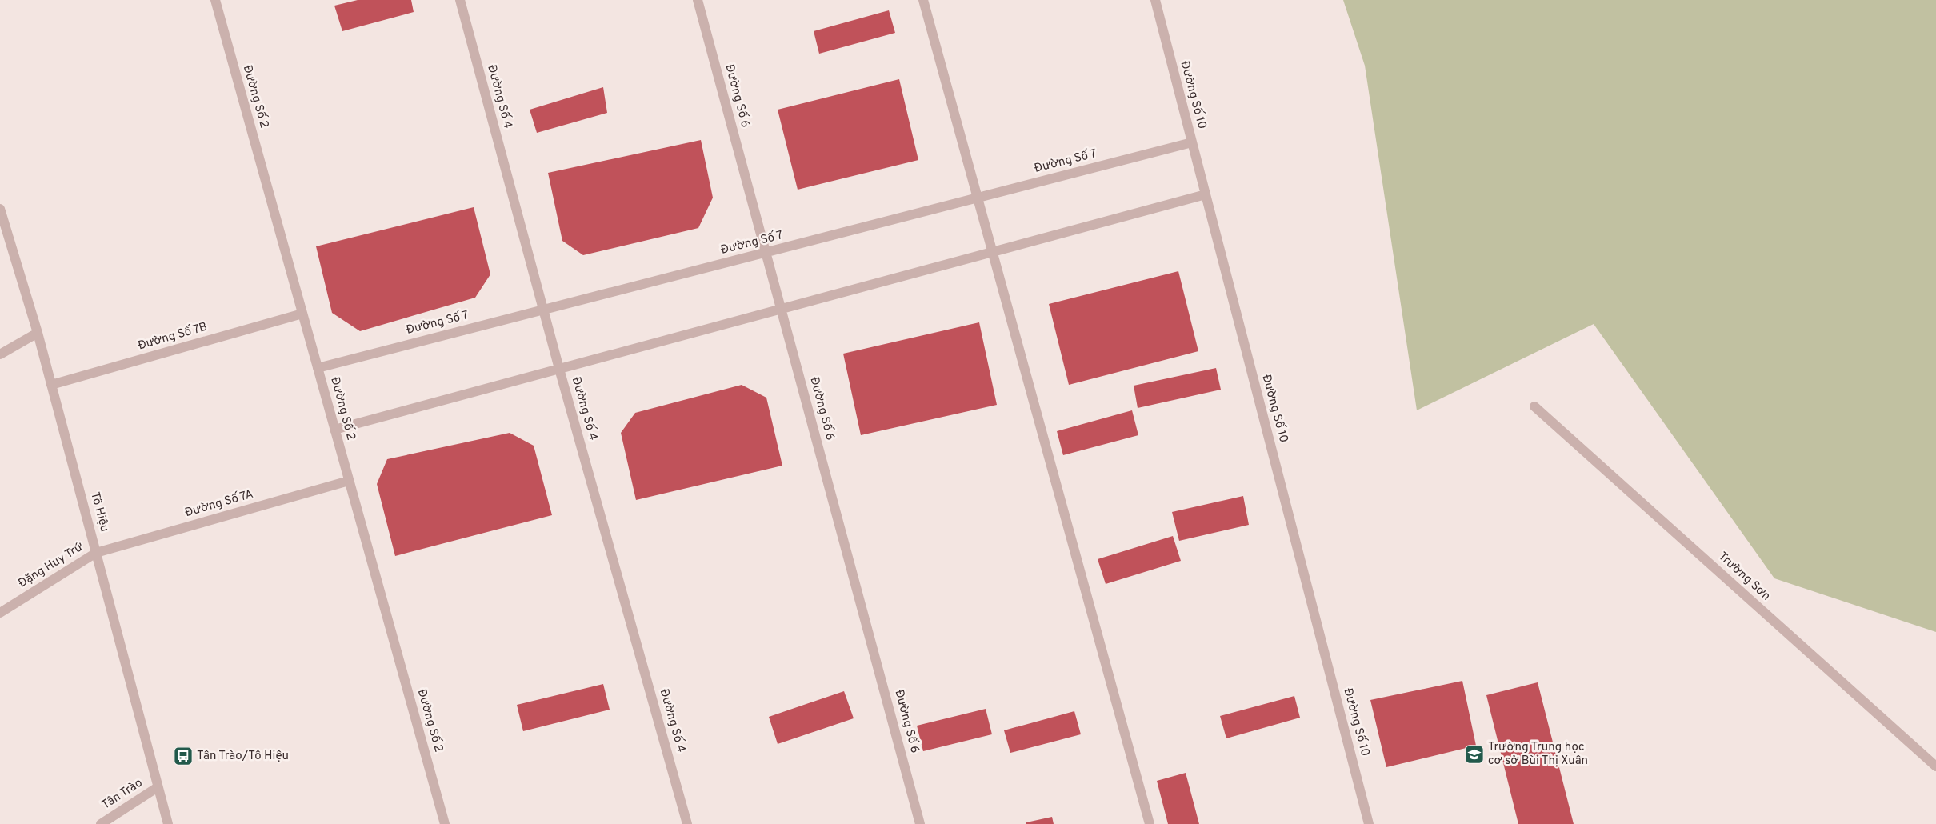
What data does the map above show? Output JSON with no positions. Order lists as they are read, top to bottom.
{
  "streets": {
    "street": [
      "Đường Số 10",
      "Đường Số 6",
      "Đường Số 2",
      "Đường Số 4",
      "Đường Số 7",
      "Đường Số 7B",
      "Đường Số 7A",
      "Tô Hiệu",
      "Đặng Huy Trứ",
      "Trường Sơn",
      "Tân Trào"
    ]
  },
  "crossings": [
    ["Đường Số 10", "Đường Số 7"],
    ["Đường Số 6", "Đường Số 7"],
    ["Đường Số 2", "Đường Số 7"],
    ["Đường Số 2", "Đường Số 7B"],
    ["Đường Số 2", "Đường Số 7A"],
    ["Đường Số 4", "Đường Số 7"],
    ["Đường Số 7B", "Tô Hiệu"],
    ["Đường Số 7A", "Tô Hiệu"],
    ["Đường Số 7A", "Đặng Huy Trứ"],
    ["Tô Hiệu", "Đặng Huy Trứ"],
    ["Tô Hiệu", "Tân Trào"]
  ],
  "places": {
    "school or university": ["Trường Trung học cơ sở Bùi Thị Xuân"],
    "bus stop": ["Tân Trào/Tô Hiệu"]
  }
}
